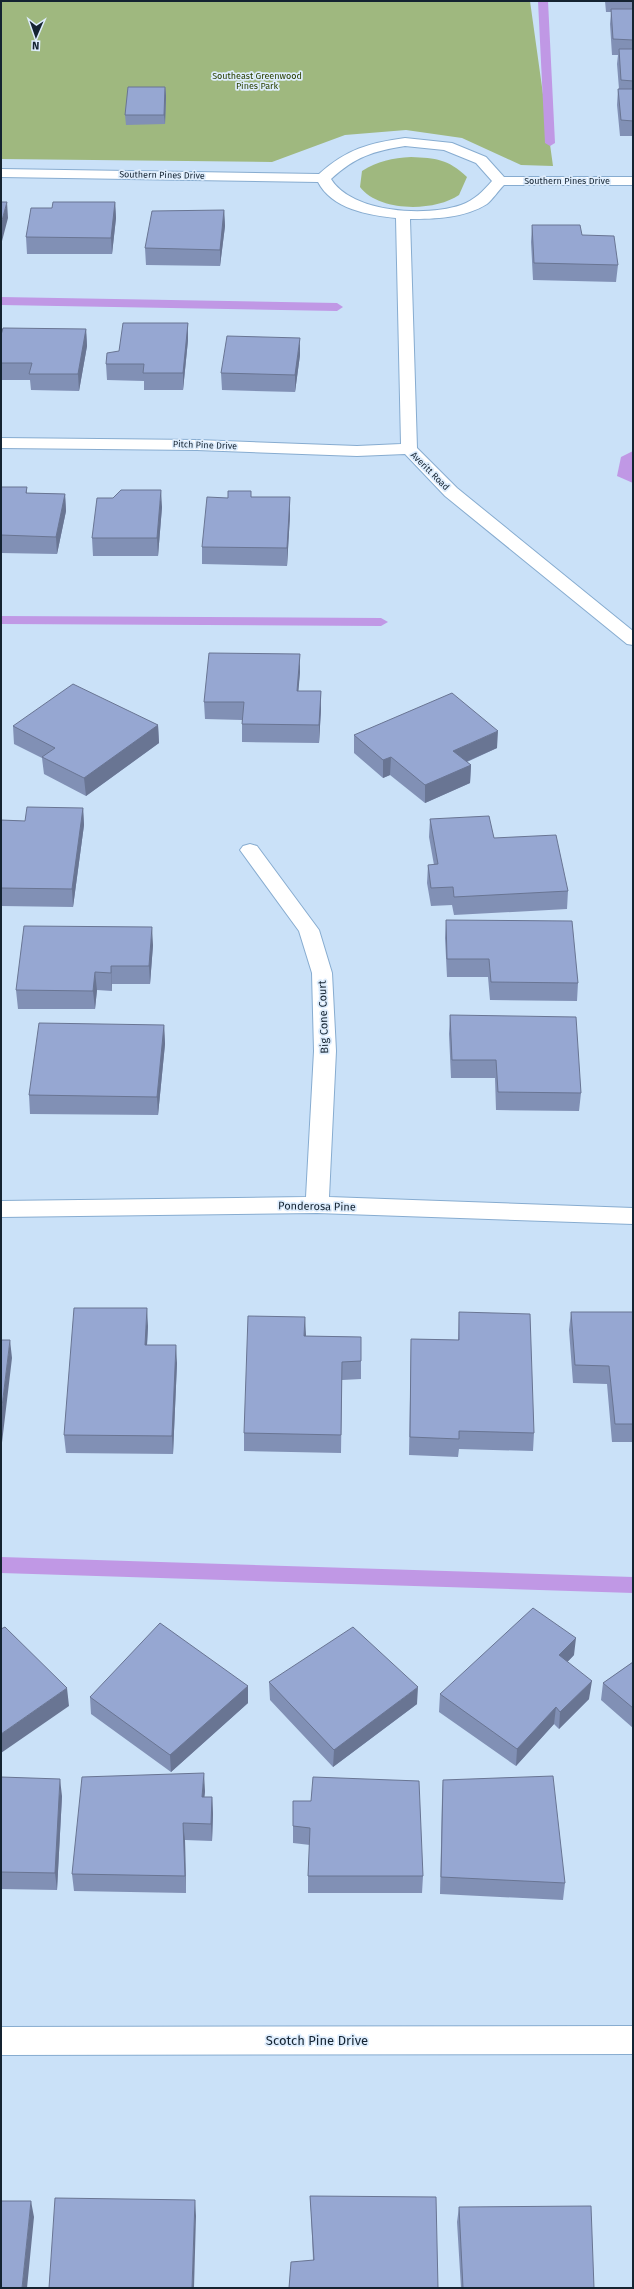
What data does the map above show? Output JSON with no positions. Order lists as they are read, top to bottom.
{
  "streets": {
    "street": [
      "Southern Pines Drive",
      "Pitch Pine Drive",
      "Averitt Road",
      "Big Cone Court",
      "Ponderosa Pine",
      "Scotch Pine Drive"
    ]
  },
  "crossings": [
    ["Pitch Pine Drive", "Averitt Road"],
    ["Big Cone Court", "Ponderosa Pine"]
  ],
  "parks": ["Southeast Greenwood Pines Park"],
  "north": "bottom"
}
